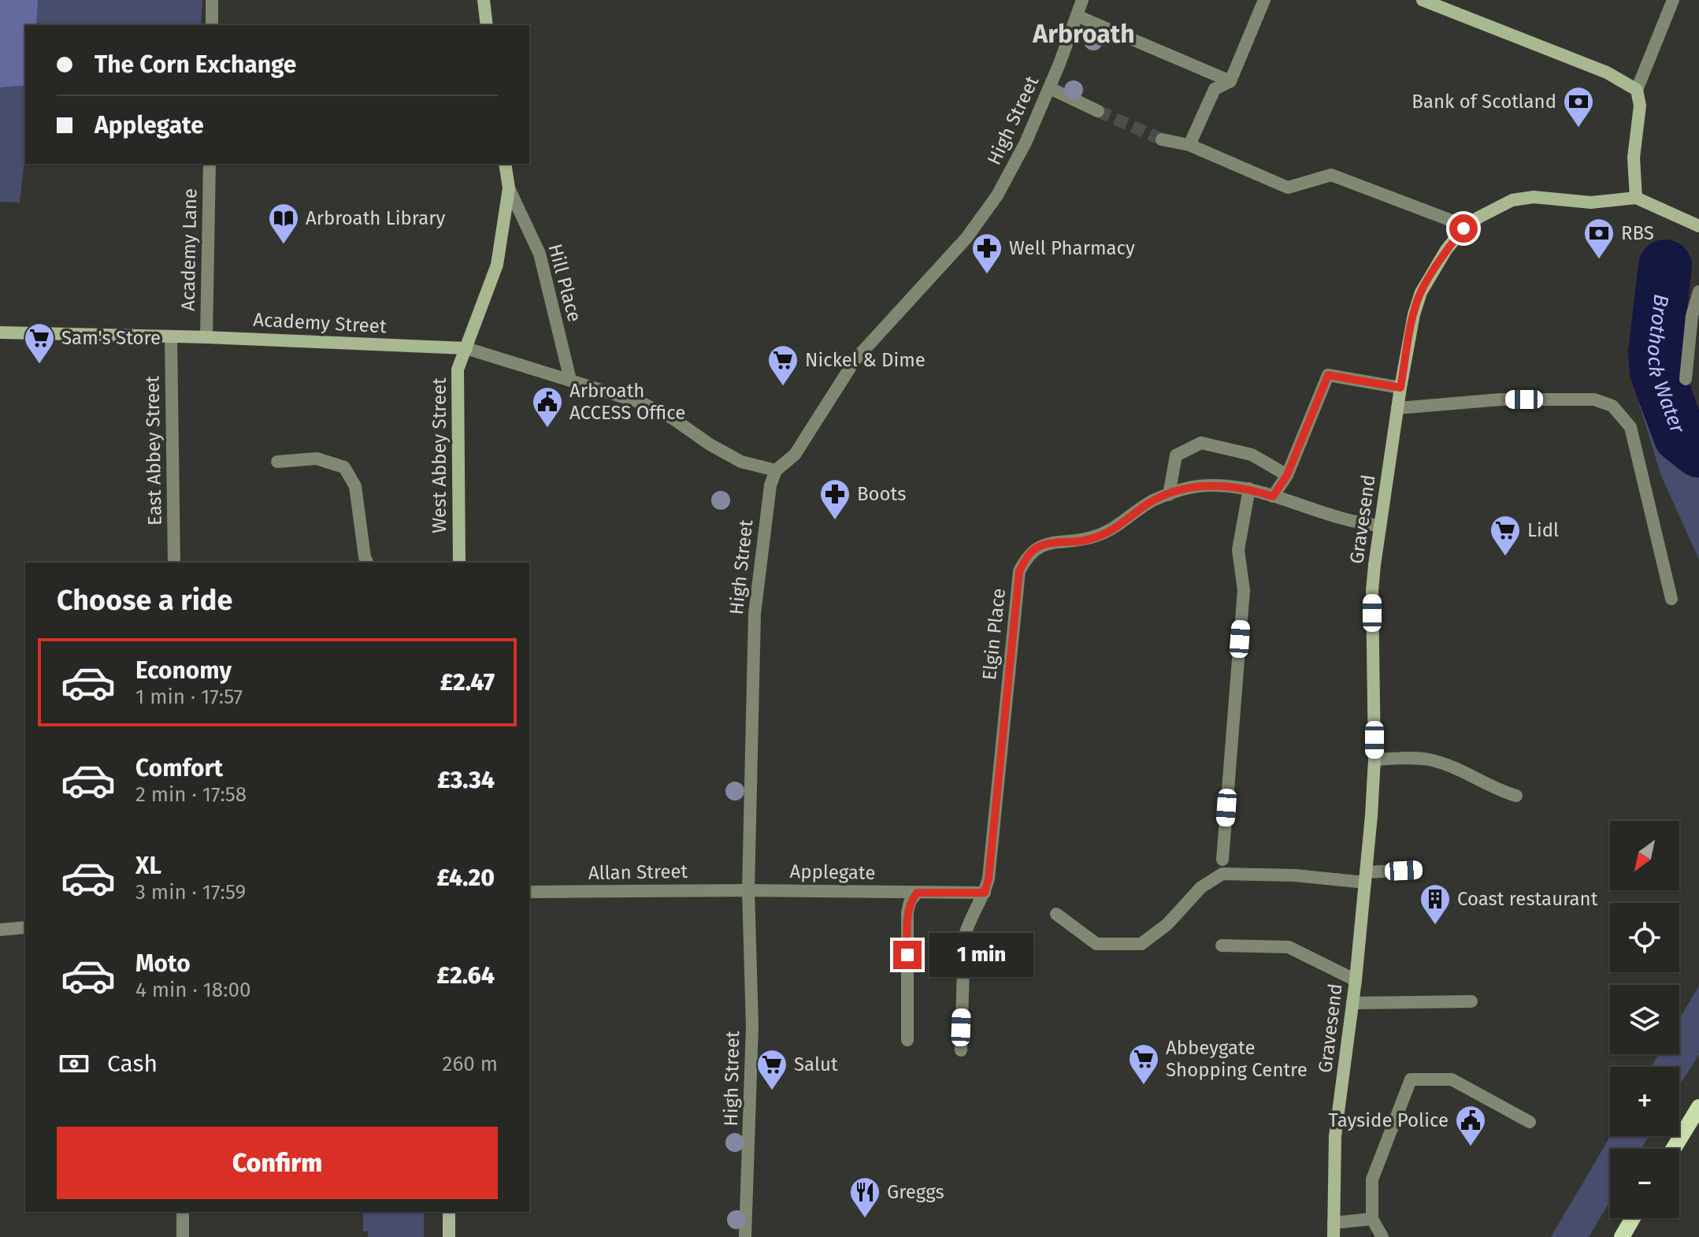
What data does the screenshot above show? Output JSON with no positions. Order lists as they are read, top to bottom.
{
  "streets": {
    "street": [
      "High Street",
      "Academy Lane",
      "Hill Place",
      "Academy Street",
      "East Abbey Street",
      "West Abbey Street",
      "Gravesend",
      "Elgin Place",
      "Allan Street",
      "Applegate"
    ]
  },
  "crossings": [
    ["High Street", "Allan Street"],
    ["High Street", "Applegate"],
    ["Academy Lane", "Academy Street"],
    ["Hill Place", "West Abbey Street"],
    ["Academy Street", "East Abbey Street"],
    ["Academy Street", "West Abbey Street"],
    ["Gravesend", "Elgin Place"],
    ["Elgin Place", "Applegate"],
    ["Allan Street", "Applegate"]
  ],
  "districts": ["Arbroath"],
  "water": ["Brothock Water"],
  "places": {
    "bank": ["Bank of Scotland", "RBS"],
    "library": ["Arbroath Library"],
    "pharmacy": ["Well Pharmacy", "Boots"],
    "supermarket": [
      "Sam's Store",
      "Nickel & Dime",
      "Lidl",
      "Abbeygate Shopping Centre",
      "Salut"
    ],
    "public building": ["Arbroath ACCESS Office", "Tayside Police"],
    "building": ["Coast restaurant"],
    "restaurant": ["Greggs"]
  },
  "north": "bottom left",
  "page": {
    "banner": ["The Corn Exchange", "Applegate"],
    "heading": "Choose a ride",
    "list": [
      {
        "name": "Economy",
        "note": "1 min · 17:57",
        "value": "£2.47"
      },
      {
        "name": "Comfort",
        "note": "2 min · 17:58",
        "value": "£3.34"
      },
      {
        "name": "XL",
        "note": "3 min · 17:59",
        "value": "£4.20"
      },
      {
        "name": "Moto",
        "note": "4 min · 18:00",
        "value": "£2.64"
      }
    ],
    "map_buttons": ["+", "−"],
    "bubble": "1 min",
    "pay": ["Cash", "260 m"],
    "buttons": "Confirm"
  }
}
